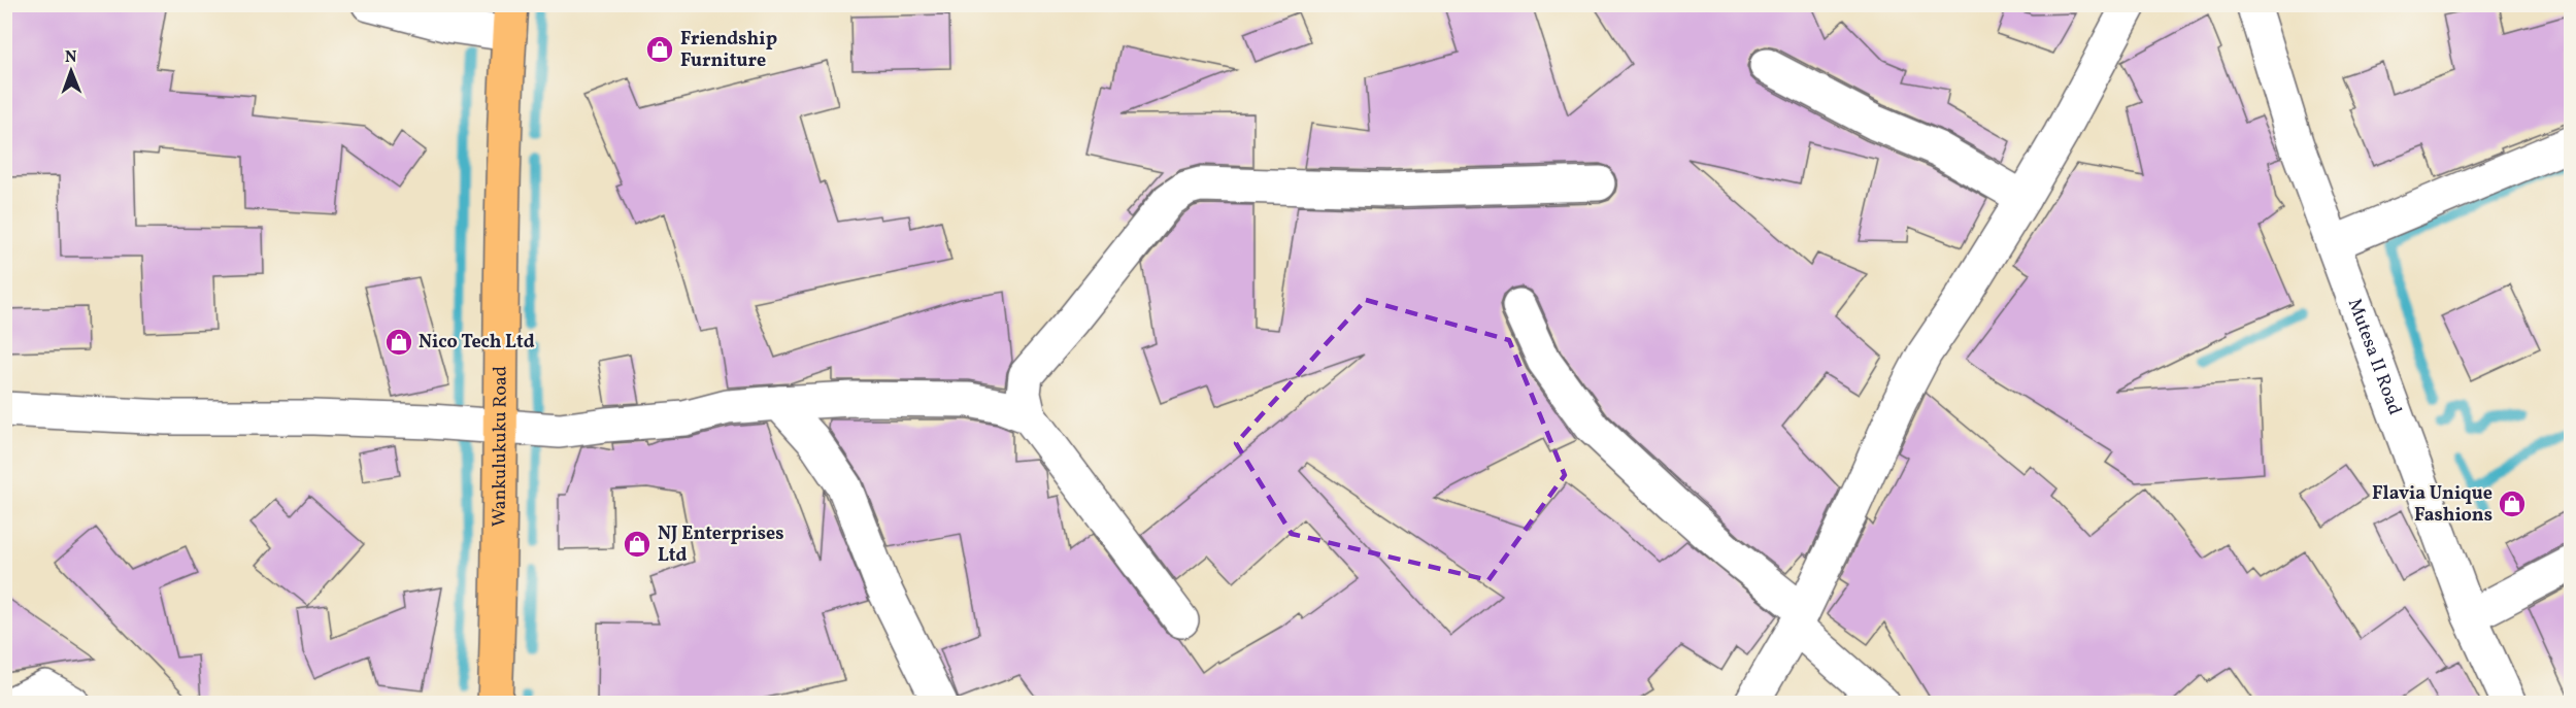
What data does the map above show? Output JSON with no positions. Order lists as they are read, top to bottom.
{
  "streets": {
    "main road": ["Wankulukuku Road"],
    "street": ["Mutesa II Road"]
  },
  "places": {
    "shop": [
      "Friendship Furniture",
      "Nico Tech Ltd",
      "Flavia Unique Fashions",
      "NJ Enterprises Ltd"
    ]
  },
  "north": "top"
}
